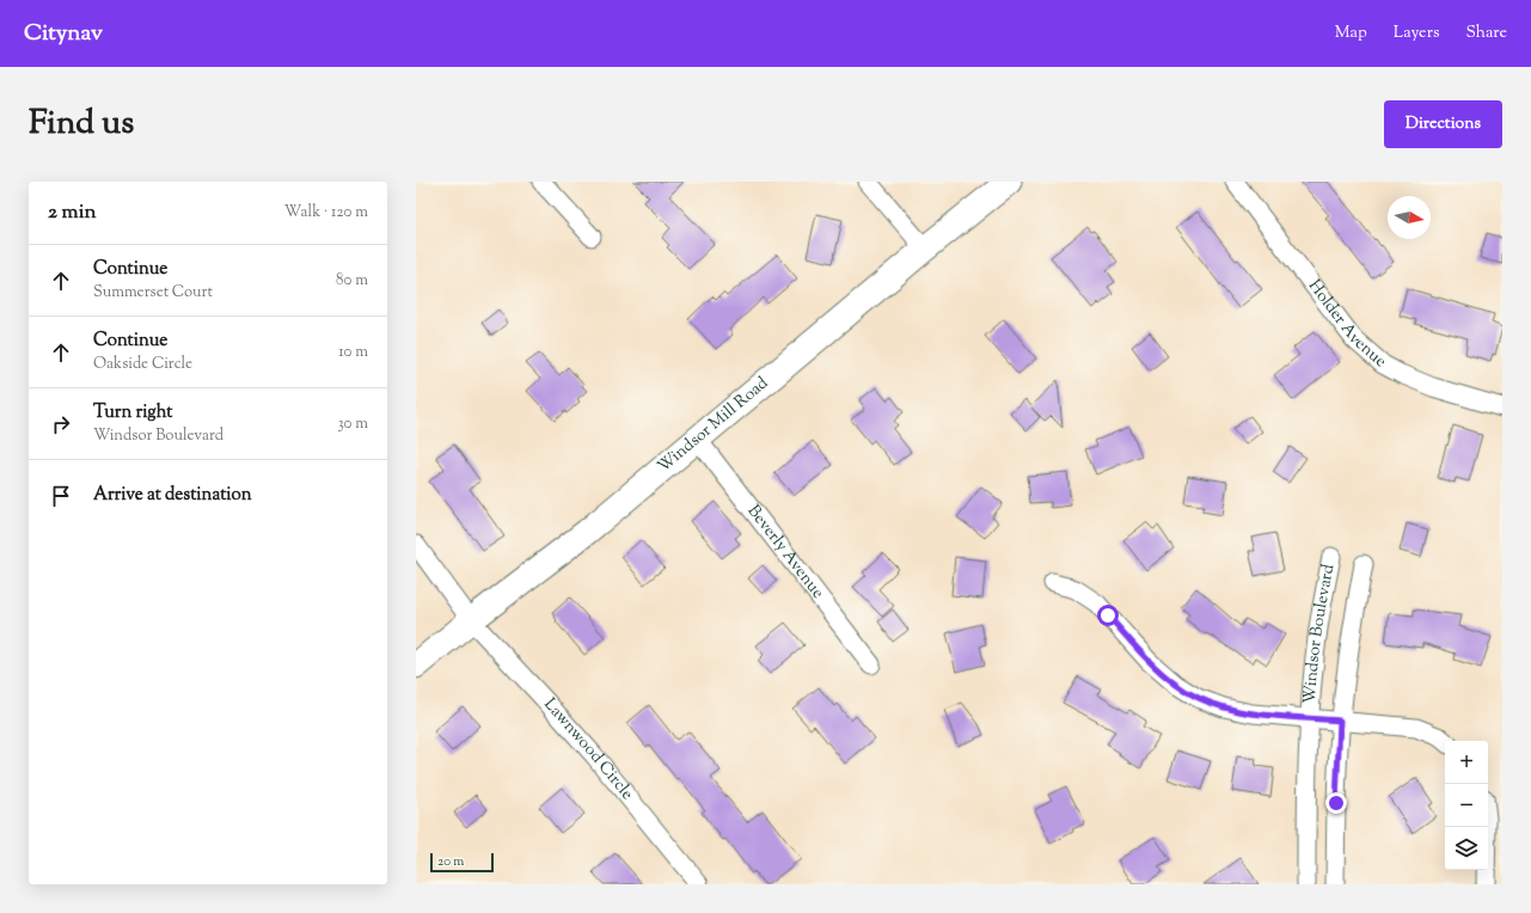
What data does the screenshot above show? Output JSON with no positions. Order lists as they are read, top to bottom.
{
  "streets": {
    "main road": ["Windsor Mill Road"],
    "street": [
      "Holder Avenue",
      "Beverly Avenue",
      "Windsor Boulevard",
      "Lawnwood Circle"
    ]
  },
  "crossings": [
    ["Windsor Mill Road", "Beverly Avenue"],
    ["Windsor Mill Road", "Lawnwood Circle"]
  ],
  "scale_bar": "20 m",
  "north": "right",
  "page": {
    "header": "Citynav",
    "nav": ["Map", "Layers", "Share"],
    "title": "Find us",
    "buttons": "Directions",
    "heading": ["2 min", "Walk · 120 m"],
    "list": [
      ["Continue", "Summerset Court", "80 m"],
      ["Continue", "Oakside Circle", "10 m"],
      ["Turn right", "Windsor Boulevard", "30 m"],
      "Arrive at destination"
    ],
    "map_buttons": ["+", "−"],
    "scale": "20 m"
  }
}
